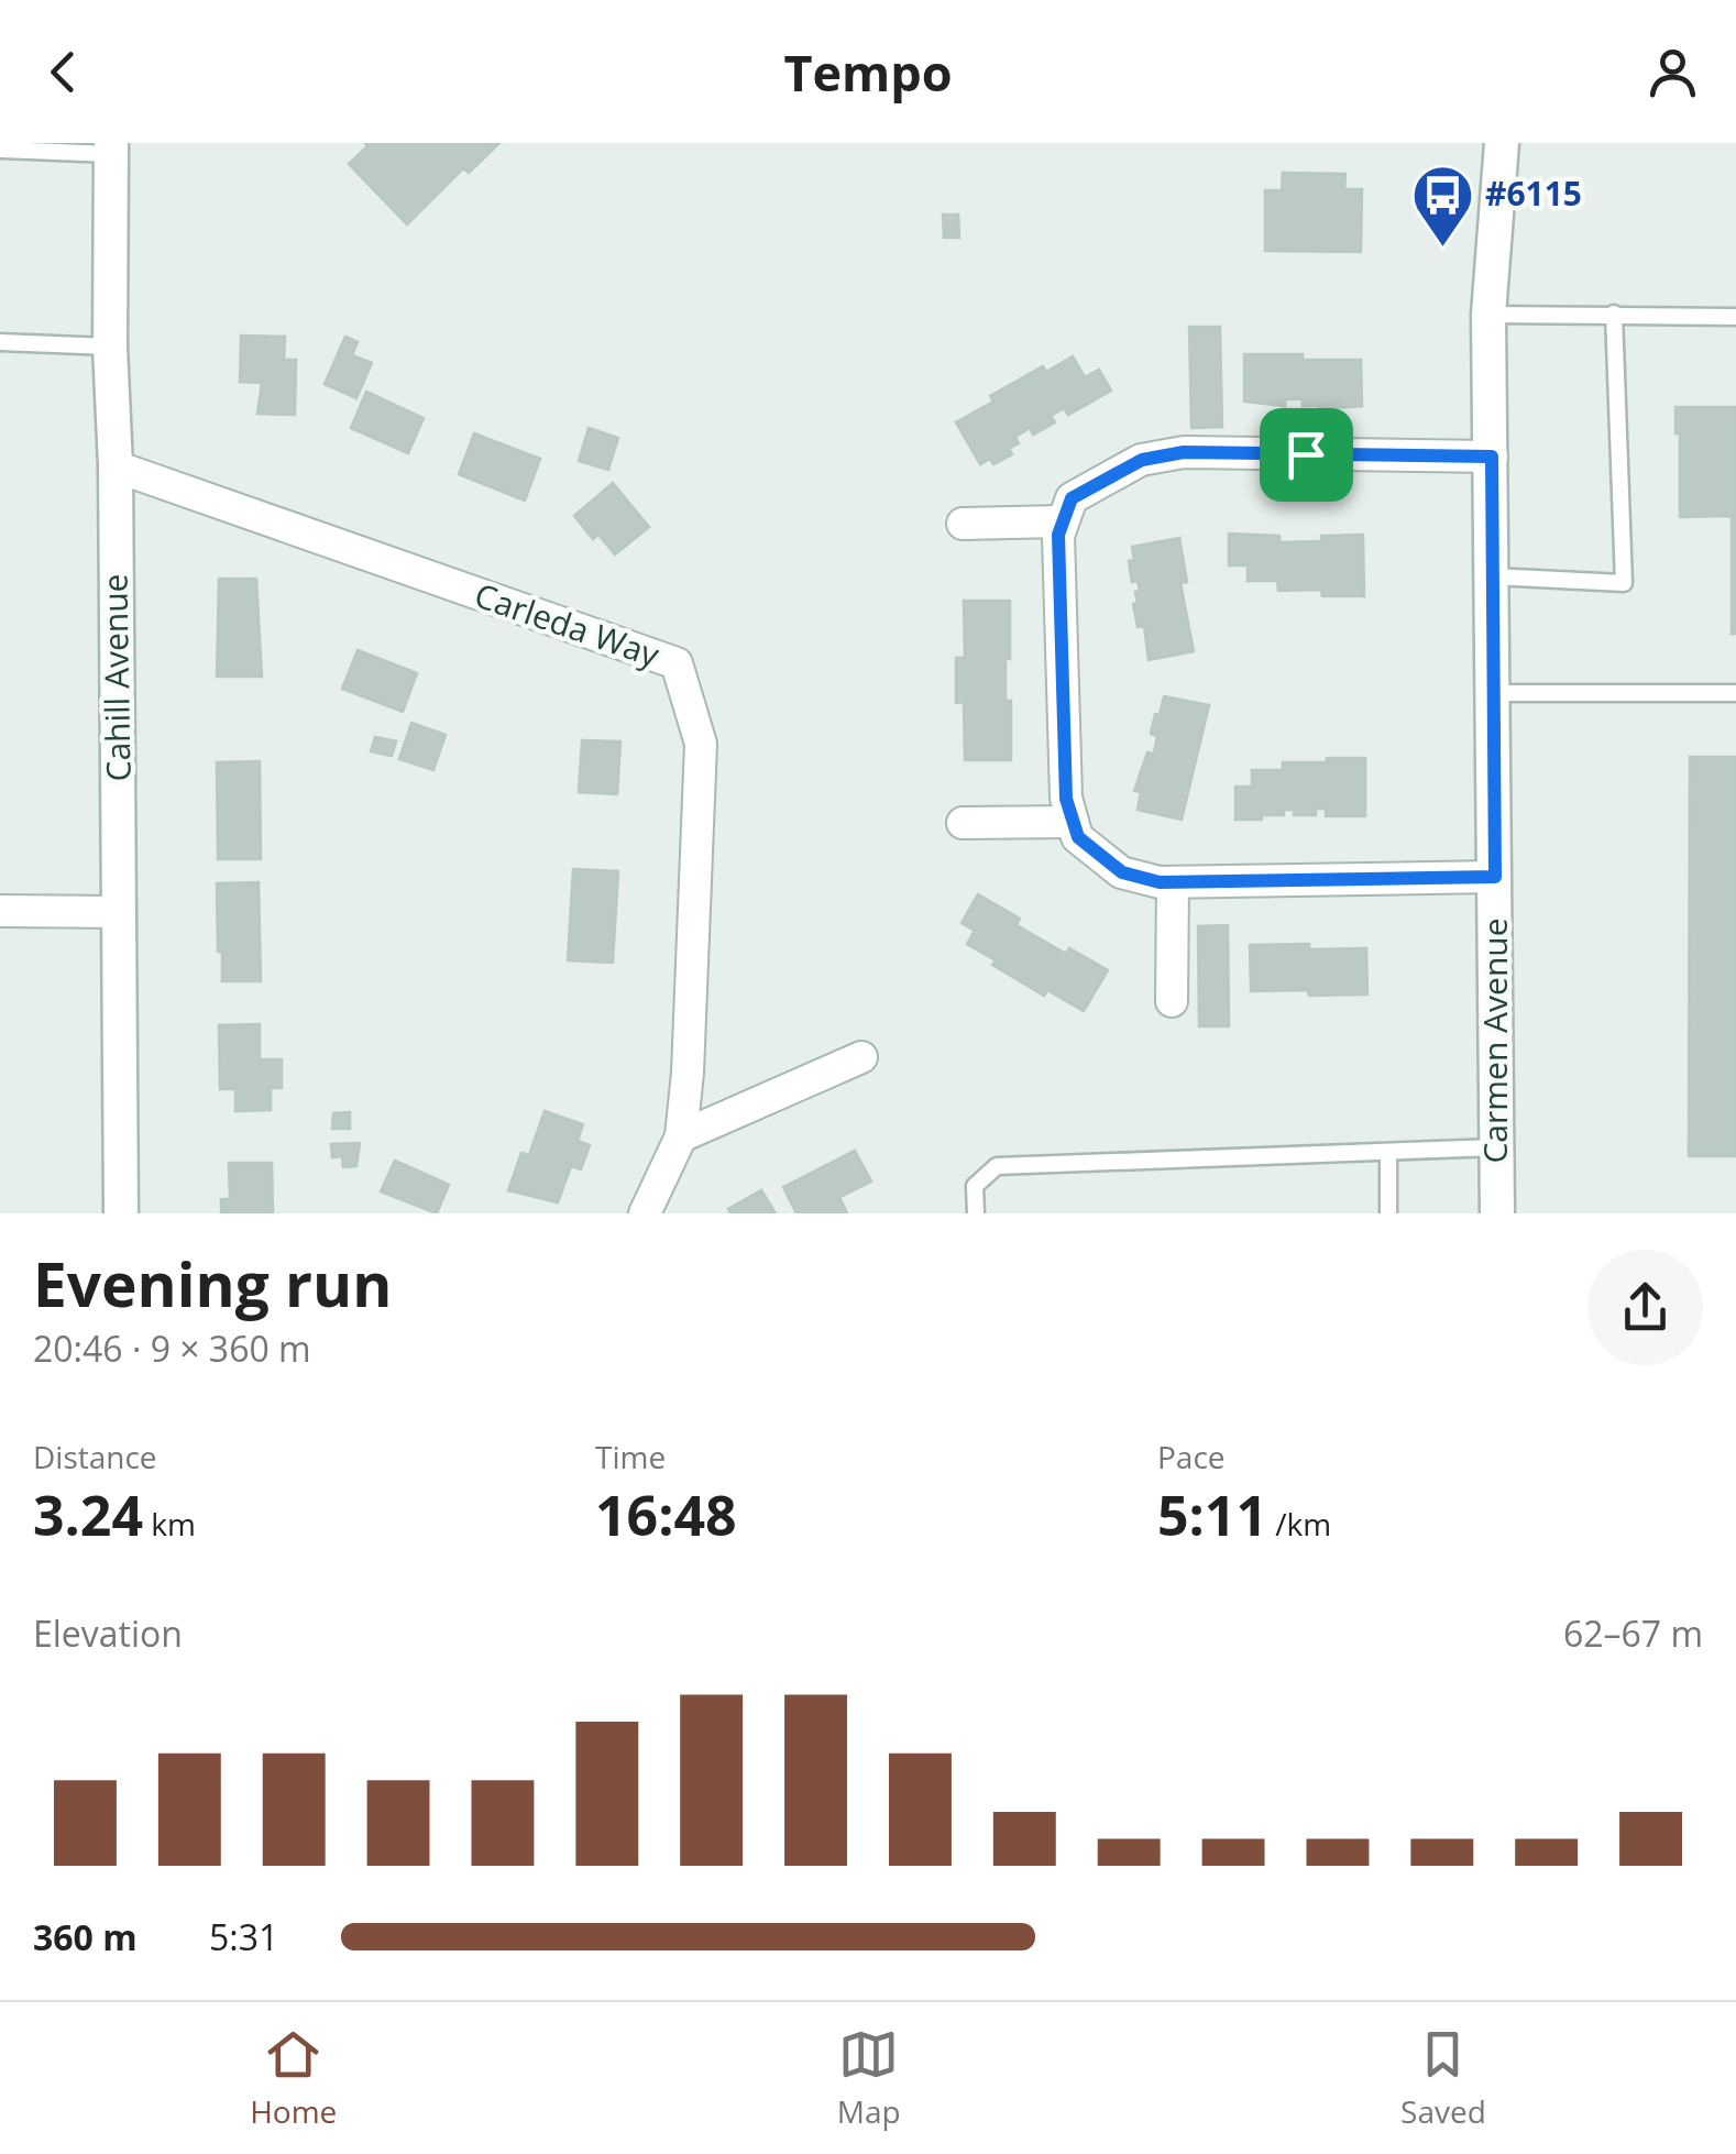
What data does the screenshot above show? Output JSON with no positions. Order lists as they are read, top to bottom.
{
  "streets": {
    "street": ["Carleda Way", "Cahill Avenue", "Carmen Avenue"]
  },
  "crossings": [
    ["Carleda Way", "Cahill Avenue"]
  ],
  "places": {
    "bus stop": ["#6115"]
  },
  "page": {
    "header": "Tempo",
    "heading": ["Evening run", "20:46 · 9 × 360 m"],
    "stats": [
      ["Distance", "3.24 km"],
      ["Time", "16:48"],
      ["Pace", "5:11 /km"]
    ],
    "chart": ["Elevation", "62–67 m"],
    "list": [
      {
        "name": "360 m",
        "note": "5:31"
      }
    ],
    "tabs": ["Home", "Map", "Saved"]
  }
}
